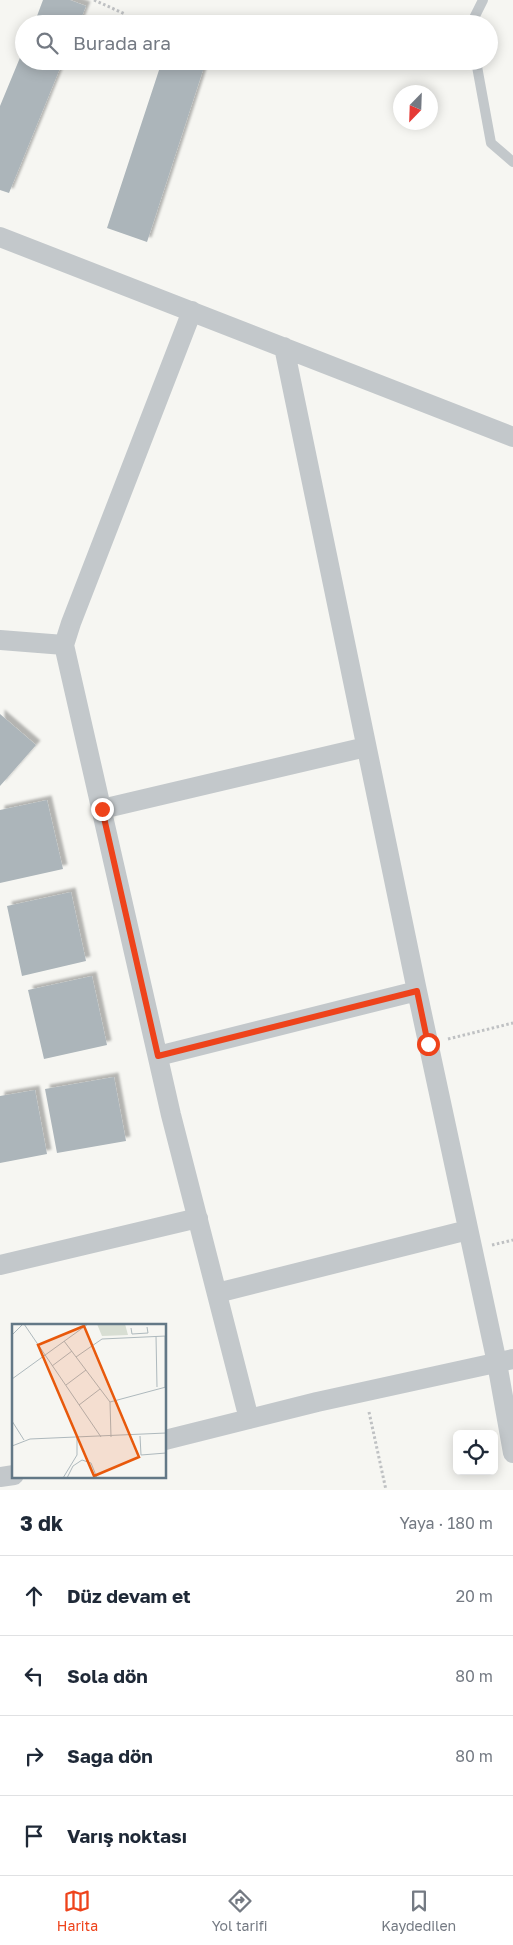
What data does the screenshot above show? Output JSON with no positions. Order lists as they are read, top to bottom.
{
  "north": "bottom left",
  "page": {
    "search": "Burada ara",
    "heading": ["3 dk", "Yaya · 180 m"],
    "list": [
      ["Düz devam et", "20 m"],
      ["Sola dön", "80 m"],
      ["Sağa dön", "80 m"],
      "Varış noktası"
    ],
    "nav": ["Harita", "Yol tarifi", "Kaydedilen"]
  }
}
